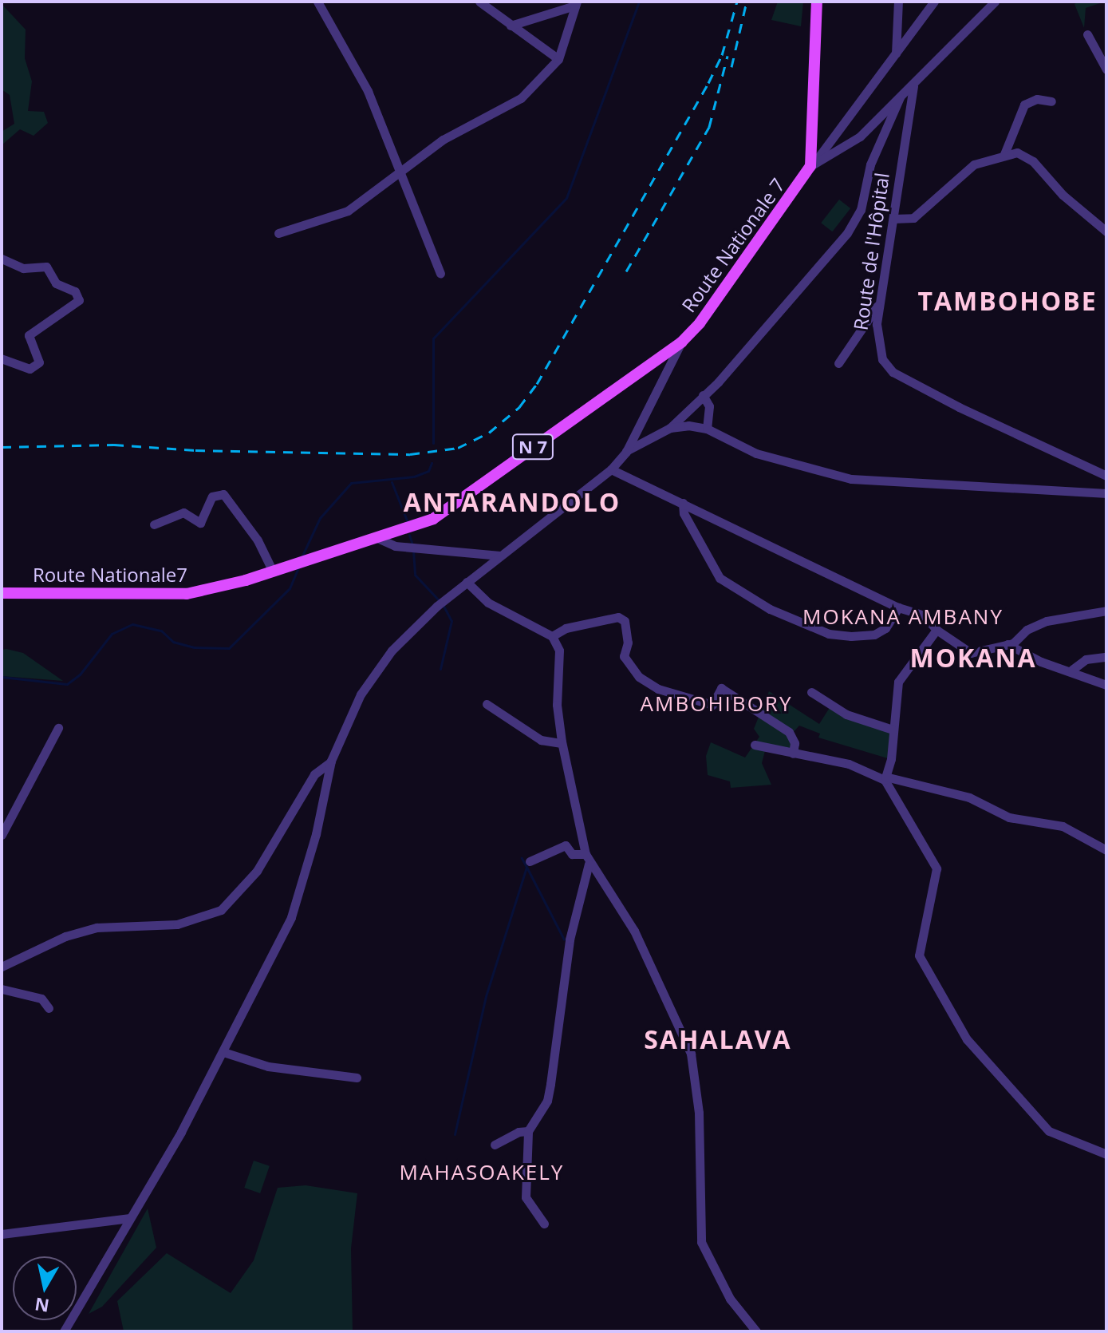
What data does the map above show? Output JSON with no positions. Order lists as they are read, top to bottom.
{
  "streets": {
    "main road": ["Route Nationale 7", "N 7", "Route Nationale7"],
    "street": ["Route de l'Hôpital"]
  },
  "crossings": [
    ["Route Nationale 7", "N 7"],
    ["N 7", "Route Nationale7"]
  ],
  "districts": [
    "TAMBOHOBE",
    "ANTARANDOLO",
    "MOKANA AMBANY",
    "MOKANA",
    "AMBOHIBORY",
    "SAHALAVA",
    "MAHASOAKELY"
  ],
  "north": "bottom"
}
